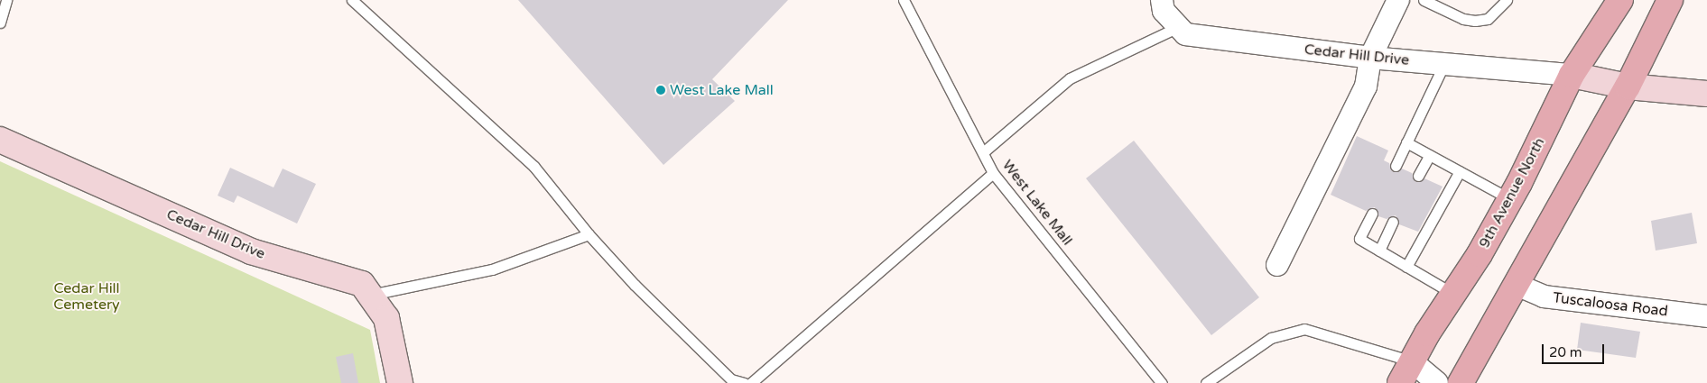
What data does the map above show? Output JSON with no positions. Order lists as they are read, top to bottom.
{
  "streets": {
    "main road": ["9th Avenue North"],
    "street": ["Cedar Hill Drive", "Tuscaloosa Road"],
    "lane": ["West Lake Mall"]
  },
  "crossings": [
    ["Cedar Hill Drive", "9th Avenue North"]
  ],
  "parks": ["Cedar Hill Cemetery"],
  "places": ["West Lake Mall"],
  "scale_bar": "20 m"
}
